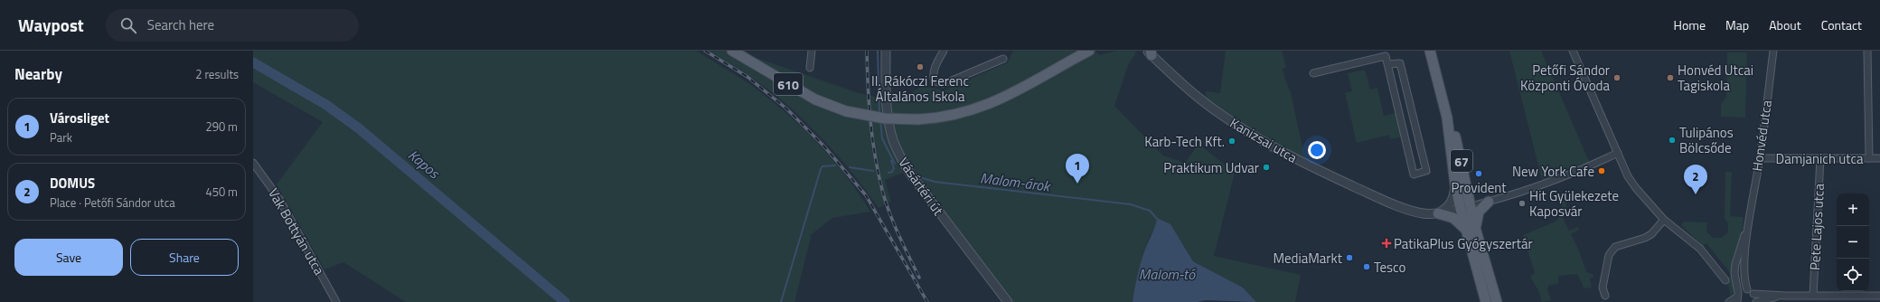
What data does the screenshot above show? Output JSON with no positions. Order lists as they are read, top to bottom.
{
  "streets": {
    "main road": ["610", "67"],
    "street": [
      "Honvéd utca",
      "Kanizsai utca",
      "Damjanich utca",
      "Vásártéri út",
      "Pete Lajos utca",
      "Vak Bottyán utca"
    ]
  },
  "crossings": [
    ["Honvéd utca", "Damjanich utca"],
    ["Kanizsai utca", "67"],
    ["Damjanich utca", "Pete Lajos utca"]
  ],
  "water": ["Kapos", "Malom-árok", "Malom-tó"],
  "places": {
    "other": [
      "II. Rákóczi Ferenc Általános Iskola",
      "Petőfi Sándor Központi Óvoda",
      "Honvéd Utcai Tagiskola",
      "Tulipános Bölcsőde",
      "Karb-Tech Kft.",
      "Praktikum Udvar",
      "New York Cafe",
      "Provident",
      "Hit Gyülekezete Kaposvár",
      "MediaMarkt",
      "Tesco"
    ],
    "health": ["PatikaPlus Gyógyszertár"]
  },
  "page": {
    "header": "Waypost",
    "search": "Search here",
    "nav": [
      "Home",
      "Map",
      "About",
      "Contact"
    ],
    "heading": ["Nearby", "2 results"],
    "list": [
      {
        "mark": "1",
        "name": "Városliget",
        "note": "Park",
        "value": "290 m"
      },
      {
        "mark": "2",
        "name": "DOMUS",
        "note": "Place · Petőfi Sándor utca",
        "value": "450 m"
      }
    ],
    "pins": ["1", "2"],
    "map_buttons": ["+", "−"],
    "buttons": ["Save", "Share"]
  }
}
